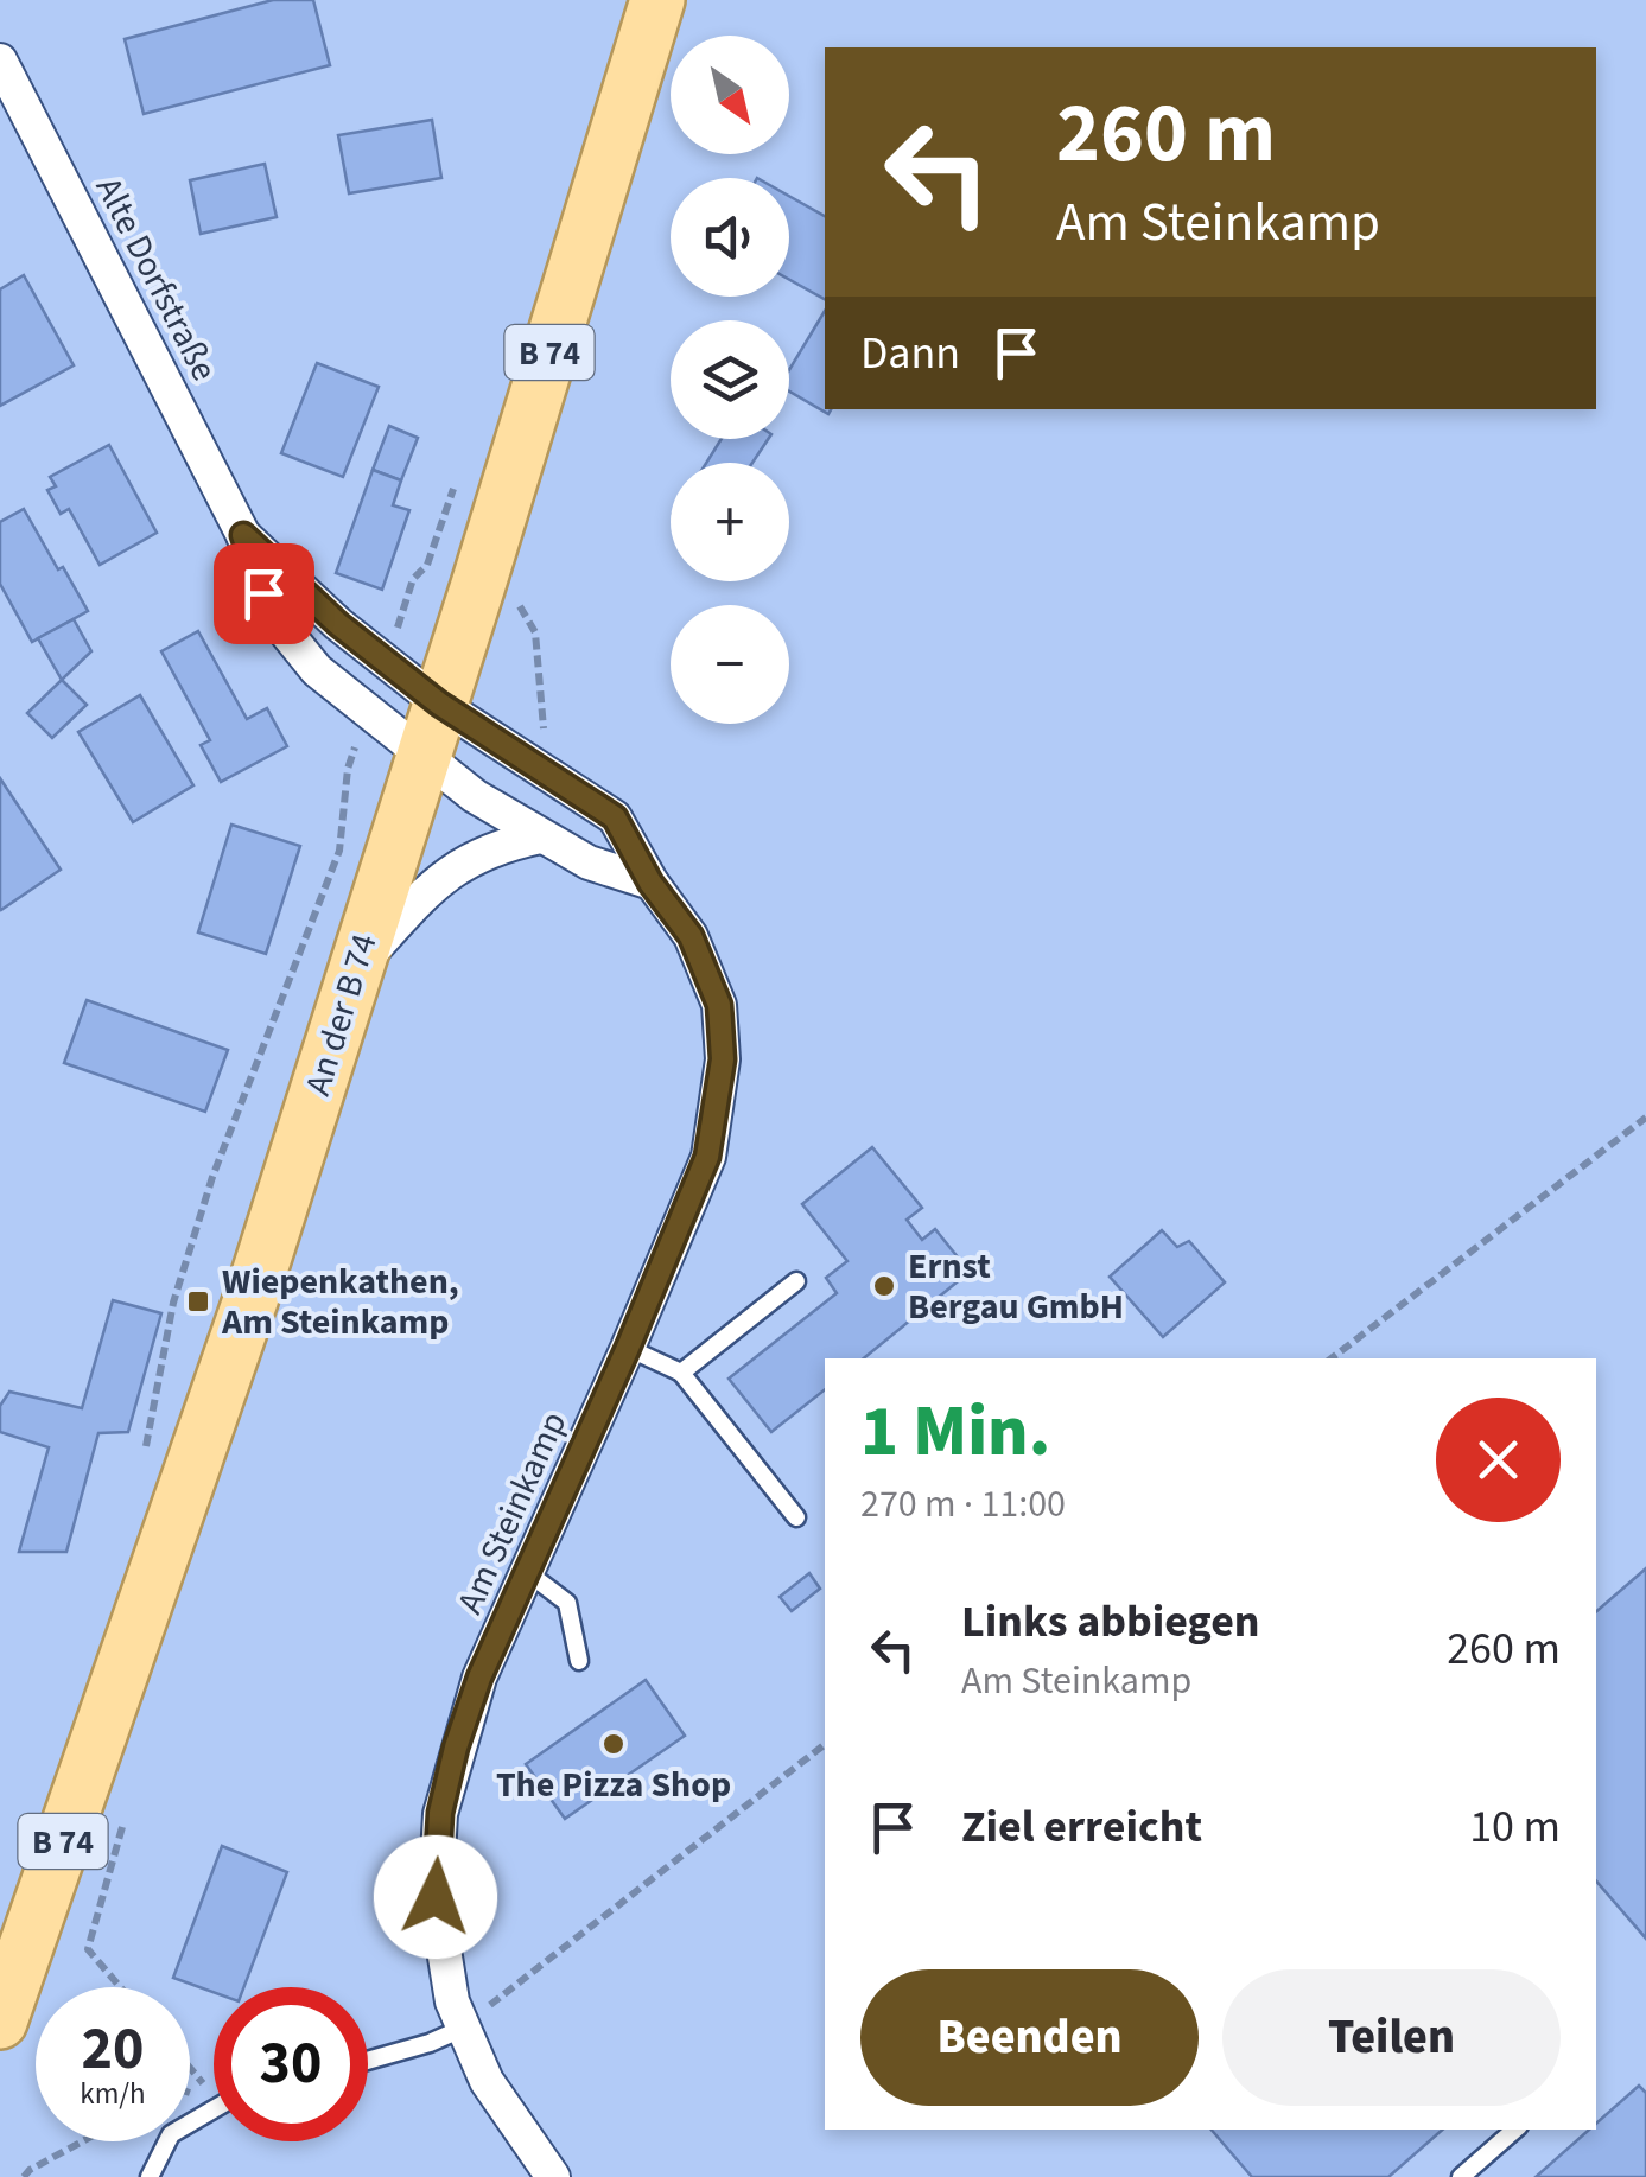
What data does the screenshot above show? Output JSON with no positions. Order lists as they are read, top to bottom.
{
  "streets": {
    "main road": ["B 74", "An der B 74"],
    "street": ["Alte Dorfstraße", "Am Steinkamp"]
  },
  "crossings": [
    ["Alte Dorfstraße", "Am Steinkamp"],
    ["An der B 74", "Am Steinkamp"]
  ],
  "places": {
    "other": ["Ernst Bergau GmbH", "The Pizza Shop"],
    "transit": ["Wiepenkathen, Am Steinkamp"]
  },
  "north": "bottom right",
  "page": {
    "map_buttons": ["+", "−"],
    "turn": ["260 m", "Am Steinkamp"],
    "then": "Dann",
    "heading": ["1 Min.", "270 m · 11:00"],
    "list": [
      {
        "name": "Links abbiegen",
        "note": "Am Steinkamp",
        "value": "260 m"
      },
      {
        "name": "Ziel erreicht",
        "value": "10 m"
      }
    ],
    "buttons": ["Beenden", "Teilen"],
    "speed": "20 km/h",
    "limit": "30"
  }
}
